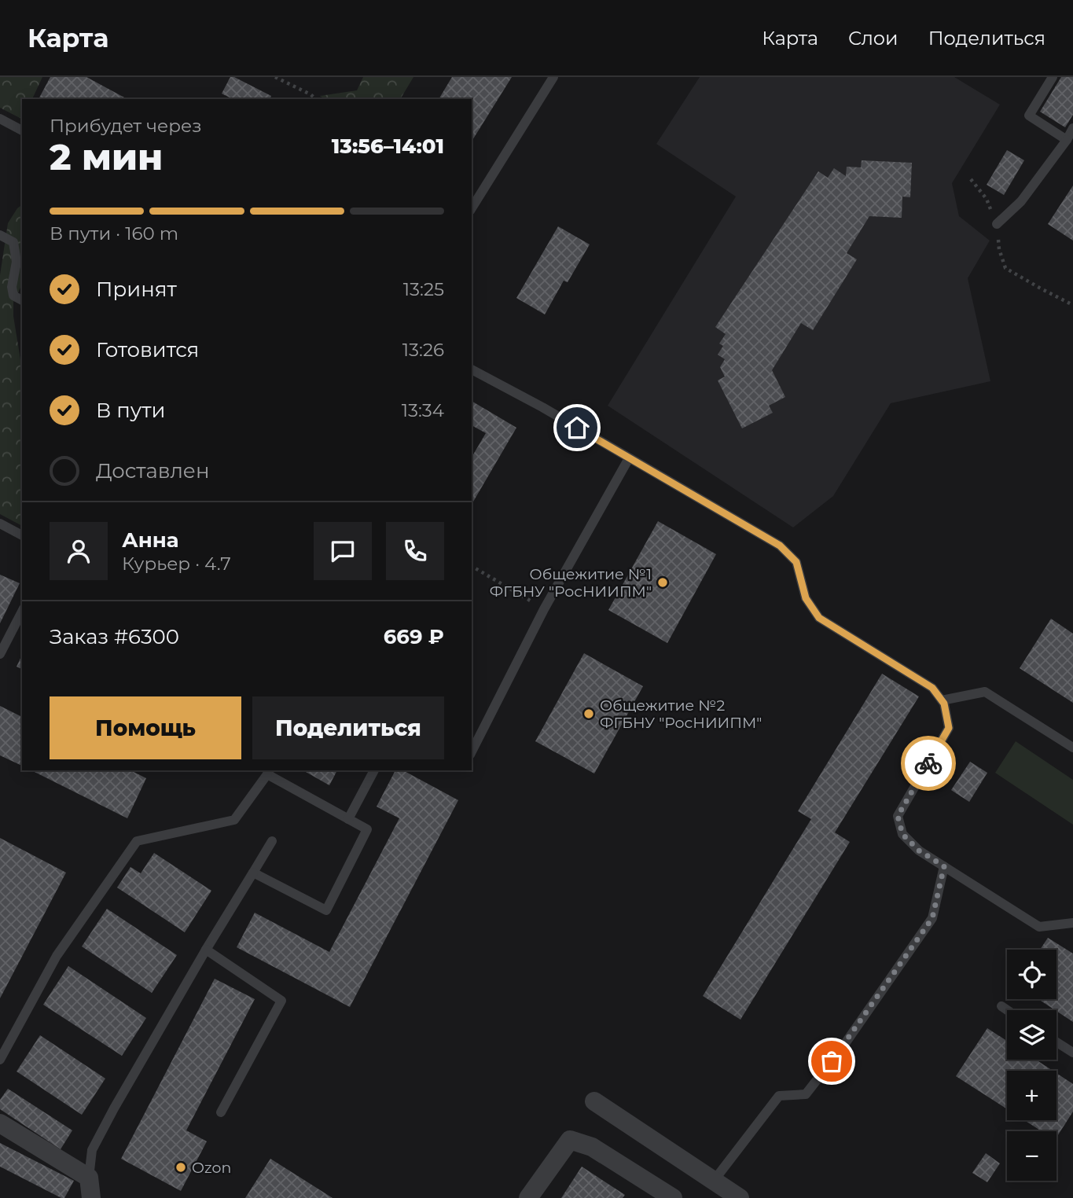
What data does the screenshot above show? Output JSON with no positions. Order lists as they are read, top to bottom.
{
  "places": ["Общежитие №1 ФГБНУ \"РосНИИПМ\"", "Общежитие №2 ФГБНУ \"РосНИИПМ\"", "Ozon"],
  "page": {
    "header": "Карта",
    "nav": ["Карта", "Слои", "Поделиться"],
    "heading": ["2 мин", "Прибудет через", "13:56–14:01"],
    "panel": [
      "Анна",
      "Курьер · 4.7",
      "Заказ #6300",
      "669 ₽"
    ],
    "bar": "В пути · 160 m",
    "list": [
      ["Принят", "13:25"],
      ["Готовится", "13:26"],
      ["В пути", "13:34"],
      "Доставлен"
    ],
    "buttons": ["Помощь", "Поделиться"],
    "map_buttons": ["+", "−"]
  }
}
